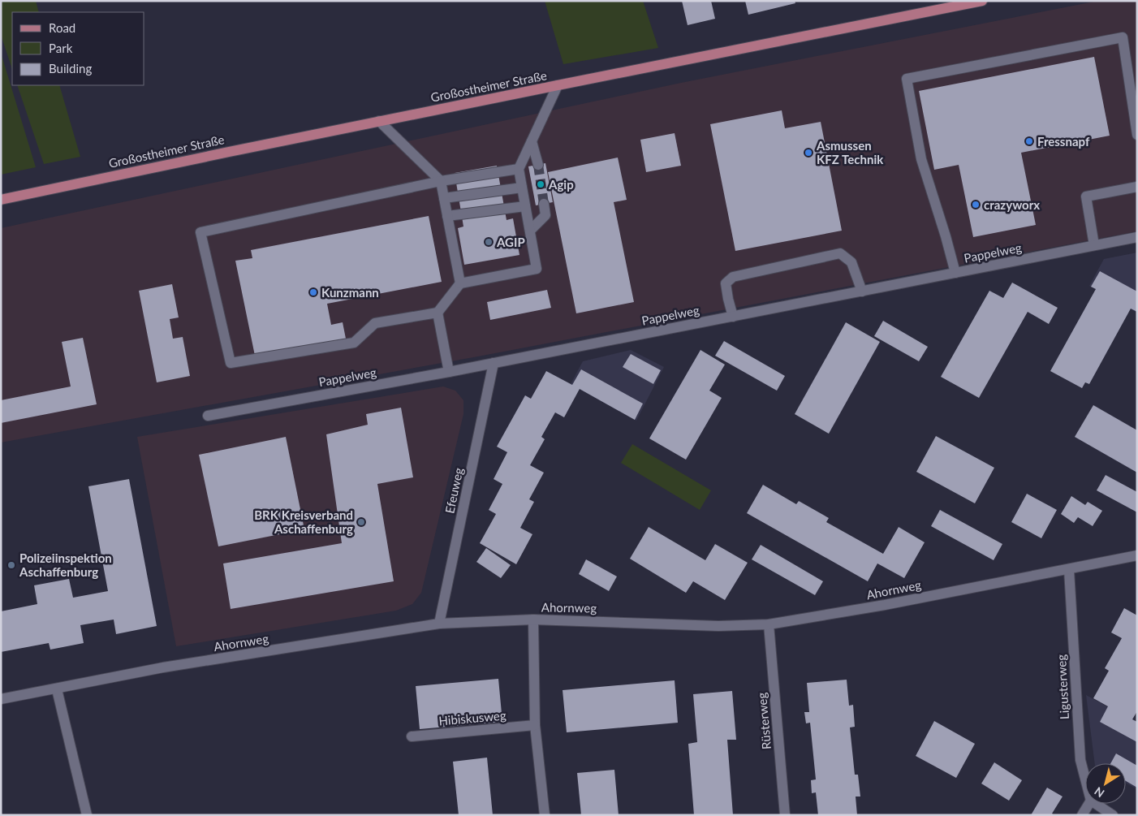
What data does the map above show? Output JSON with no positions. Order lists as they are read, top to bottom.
{
  "streets": {
    "main road": ["Großostheimer Straße"],
    "street": [
      "Pappelweg",
      "Efeuweg",
      "Ahornweg",
      "Ligusterweg",
      "Hibiskusweg",
      "Rüsterweg"
    ]
  },
  "crossings": [
    ["Pappelweg", "Efeuweg"],
    ["Efeuweg", "Ahornweg"],
    ["Ahornweg", "Ligusterweg"],
    ["Ahornweg", "Rüsterweg"]
  ],
  "places": [
    "Fressnapf",
    "Asmussen KFZ Technik",
    "Agip",
    "crazyworx",
    "AGIP",
    "Kunzmann",
    "BRK Kreisverband Aschaffenburg",
    "Polizeiinspektion Aschaffenburg"
  ],
  "legend": ["Road", "Park", "Building"],
  "north": "bottom left"
}
